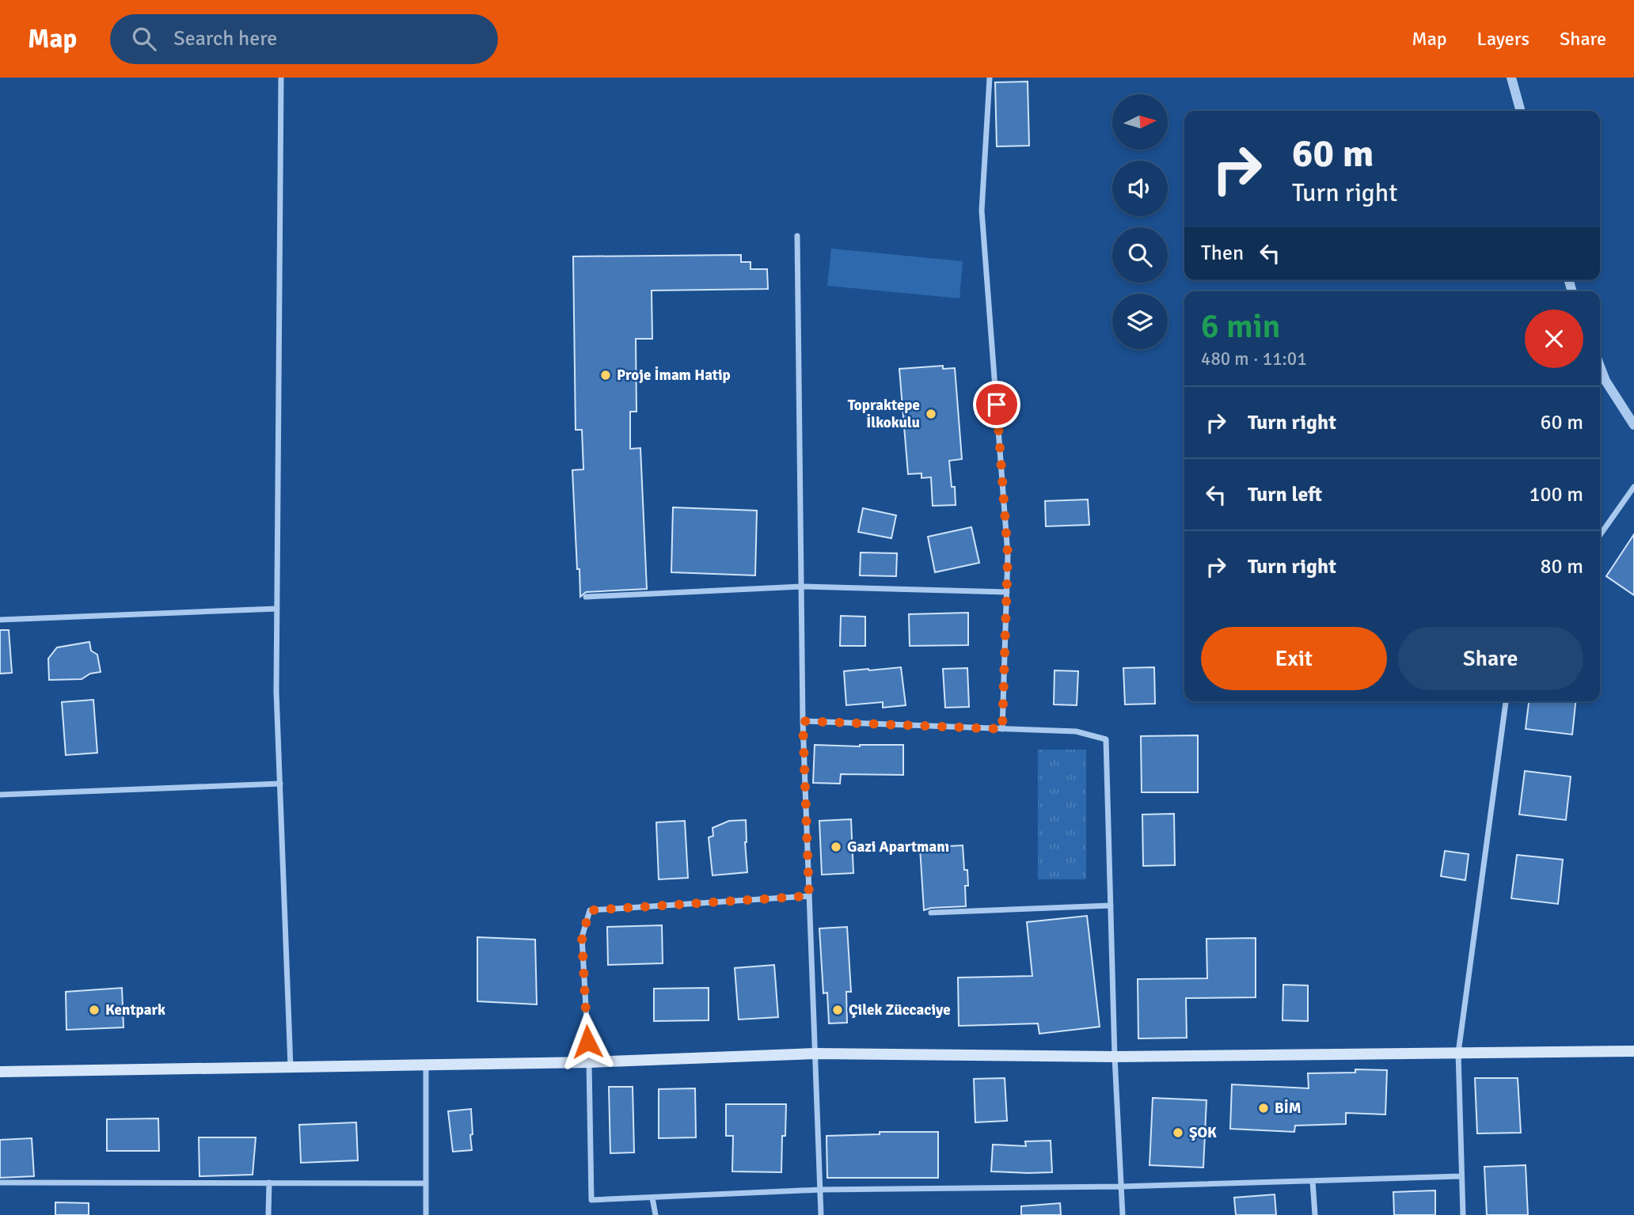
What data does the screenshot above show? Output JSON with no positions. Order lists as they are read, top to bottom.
{
  "places": [
    "Proje İmam Hatip",
    "Topraktepe İlkokulu",
    "Gazi Apartmanı",
    "Kentpark",
    "Çilek Züccaciye",
    "BİM",
    "ŞOK"
  ],
  "north": "right",
  "page": {
    "header": "Map",
    "search": "Search here",
    "nav": ["Map", "Layers", "Share"],
    "turn": ["60 m", "Turn right"],
    "then": "Then",
    "heading": ["6 min", "480 m · 11:01"],
    "list": [
      {
        "name": "Turn right",
        "value": "60 m"
      },
      {
        "name": "Turn left",
        "value": "100 m"
      },
      {
        "name": "Turn right",
        "value": "80 m"
      }
    ],
    "buttons": ["Exit", "Share"]
  }
}
